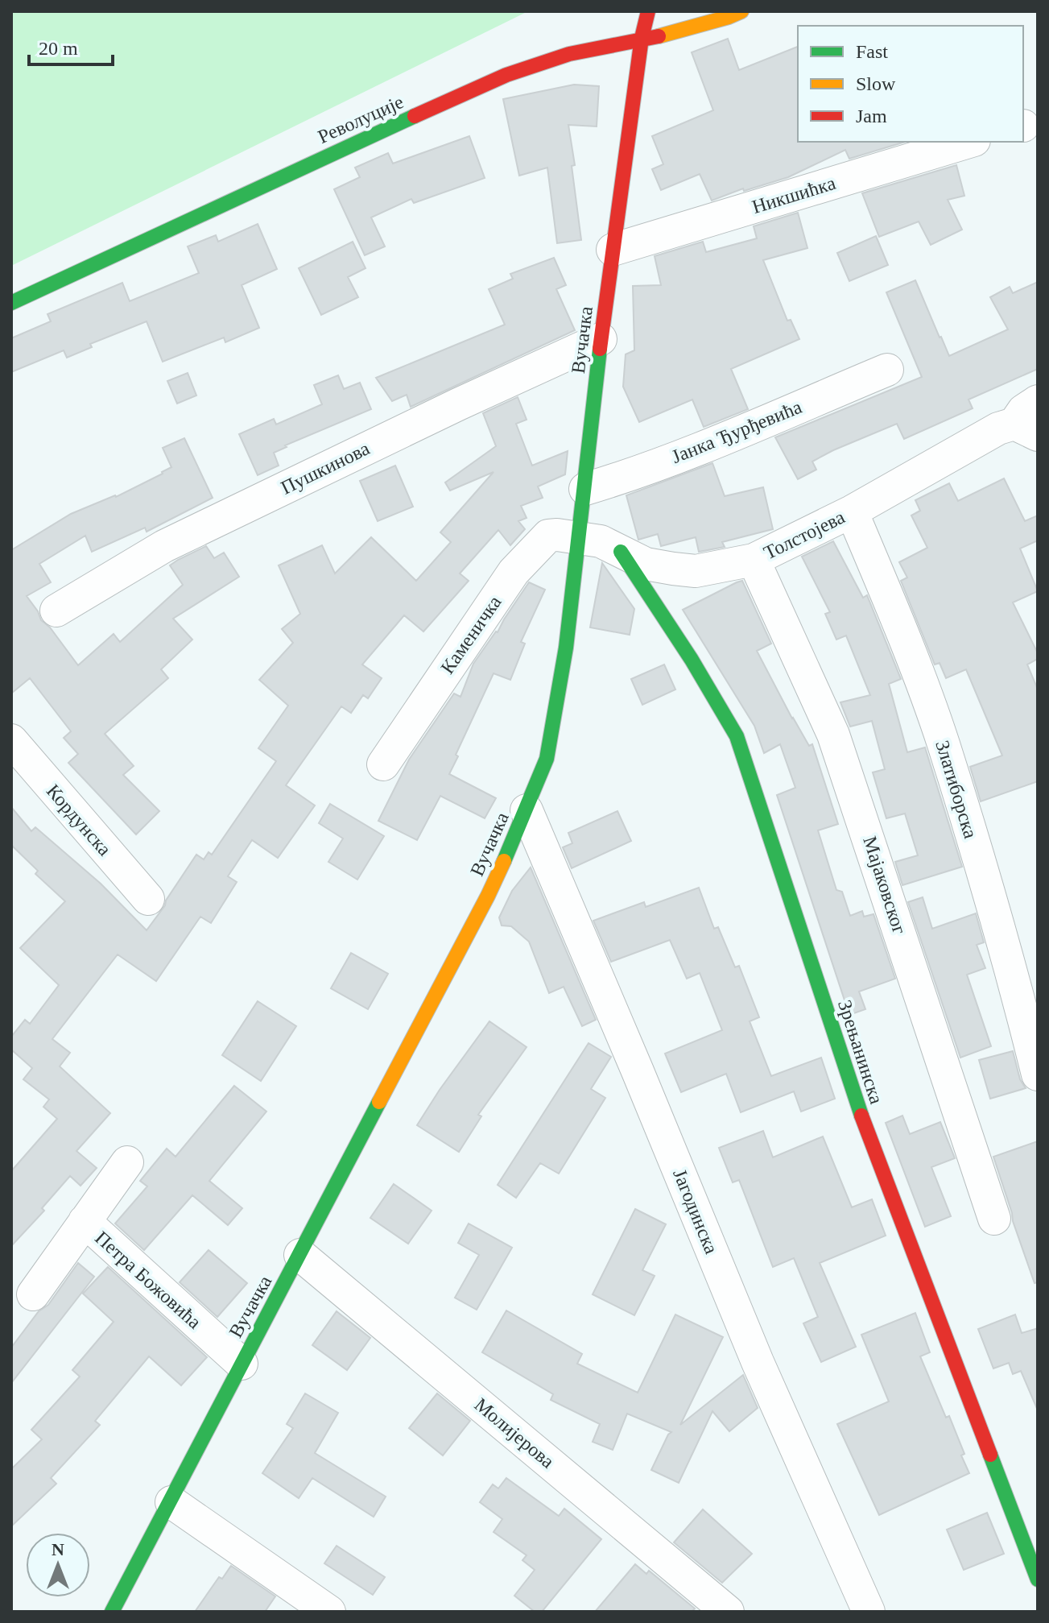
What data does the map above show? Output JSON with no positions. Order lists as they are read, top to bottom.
{
  "streets": {
    "street": [
      "Револуције",
      "Никшићка",
      "Вучачка",
      "Јанка Ђурђевића",
      "Пушкинова",
      "Толстојева",
      "Каменичка",
      "Златиборска",
      "Кордунска",
      "Мајаковског",
      "Зрењанинска",
      "Јагодинска",
      "Петра Божовића",
      "Молијерова"
    ]
  },
  "crossings": [
    ["Револуције", "Вучачка"],
    ["Никшићка", "Вучачка"],
    ["Вучачка", "Јанка Ђурђевића"],
    ["Вучачка", "Пушкинова"],
    ["Вучачка", "Толстојева"],
    ["Вучачка", "Каменичка"],
    ["Вучачка", "Јагодинска"],
    ["Вучачка", "Петра Божовића"],
    ["Вучачка", "Молијерова"],
    ["Толстојева", "Каменичка"],
    ["Толстојева", "Златиборска"],
    ["Толстојева", "Мајаковског"],
    ["Толстојева", "Зрењанинска"]
  ],
  "legend": ["Fast", "Slow", "Jam"],
  "scale_bar": "20 m",
  "north": "top"
}
